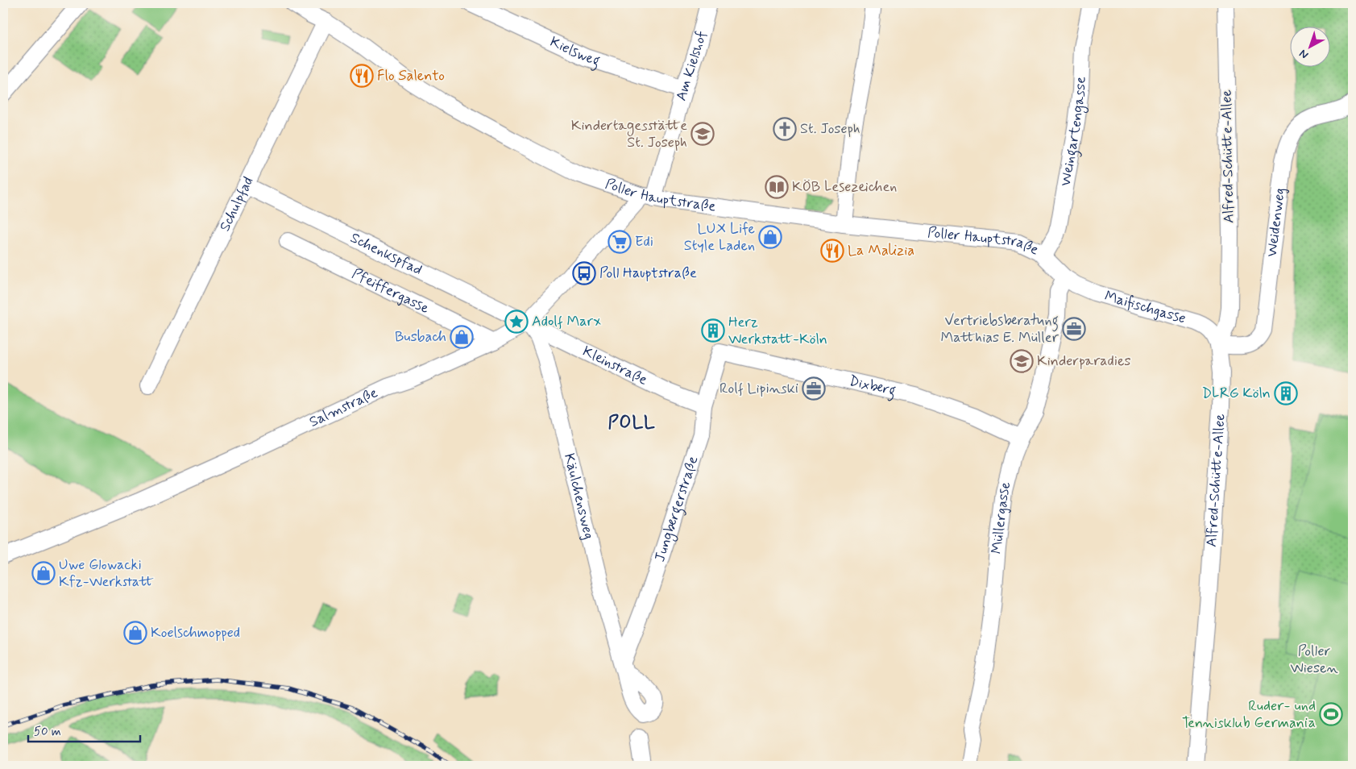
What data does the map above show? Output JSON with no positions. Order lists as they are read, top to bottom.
{
  "streets": {
    "street": [
      "Kielsweg",
      "Am Kielshof",
      "Weingartengasse",
      "Alfred-Schütte-Allee",
      "Poller Hauptstraße",
      "Schulpfad",
      "Weidenweg",
      "Schenkspfad",
      "Pfeiffergasse",
      "Maifischgasse",
      "Kleinstraße",
      "Dixberg",
      "Salmstraße",
      "Käulchensweg",
      "Jungbergerstraße",
      "Müllergasse"
    ]
  },
  "crossings": [
    ["Kielsweg", "Am Kielshof"],
    ["Am Kielshof", "Poller Hauptstraße"],
    ["Am Kielshof", "Salmstraße"],
    ["Weingartengasse", "Poller Hauptstraße"],
    ["Alfred-Schütte-Allee", "Weidenweg"],
    ["Alfred-Schütte-Allee", "Maifischgasse"],
    ["Poller Hauptstraße", "Schulpfad"],
    ["Poller Hauptstraße", "Maifischgasse"],
    ["Poller Hauptstraße", "Salmstraße"],
    ["Poller Hauptstraße", "Müllergasse"],
    ["Schulpfad", "Schenkspfad"],
    ["Weidenweg", "Maifischgasse"],
    ["Schenkspfad", "Kleinstraße"],
    ["Schenkspfad", "Salmstraße"],
    ["Schenkspfad", "Käulchensweg"],
    ["Pfeiffergasse", "Salmstraße"],
    ["Maifischgasse", "Müllergasse"],
    ["Kleinstraße", "Salmstraße"],
    ["Kleinstraße", "Käulchensweg"],
    ["Kleinstraße", "Jungbergerstraße"],
    ["Dixberg", "Jungbergerstraße"],
    ["Dixberg", "Müllergasse"],
    ["Salmstraße", "Käulchensweg"],
    ["Käulchensweg", "Jungbergerstraße"]
  ],
  "districts": ["POLL"],
  "parks": ["Poller Wiesen"],
  "places": {
    "restaurant": ["Flo Salento", "La Malizia"],
    "church": ["St. Joseph"],
    "school or university": ["Kindertagesstätte St. Joseph", "Kinderparadies"],
    "library": ["KÖB Lesezeichen"],
    "shop": [
      "LUX Life Style Laden",
      "Busbach",
      "Uwe Glowacki Kfz-Werkstatt",
      "Koelschmopped"
    ],
    "supermarket": ["Edi"],
    "bus stop": ["Poll Hauptstraße"],
    "place": ["Adolf Marx"],
    "office": ["Vertriebsberatung Matthias E. Müller", "Rolf Lipinski"],
    "building": ["Herz Werkstatt-Köln", "DLRG Köln"],
    "sports": ["Ruder- und Tennisklub Germania"]
  },
  "scale_bar": "50 m",
  "north": "bottom left"
}
